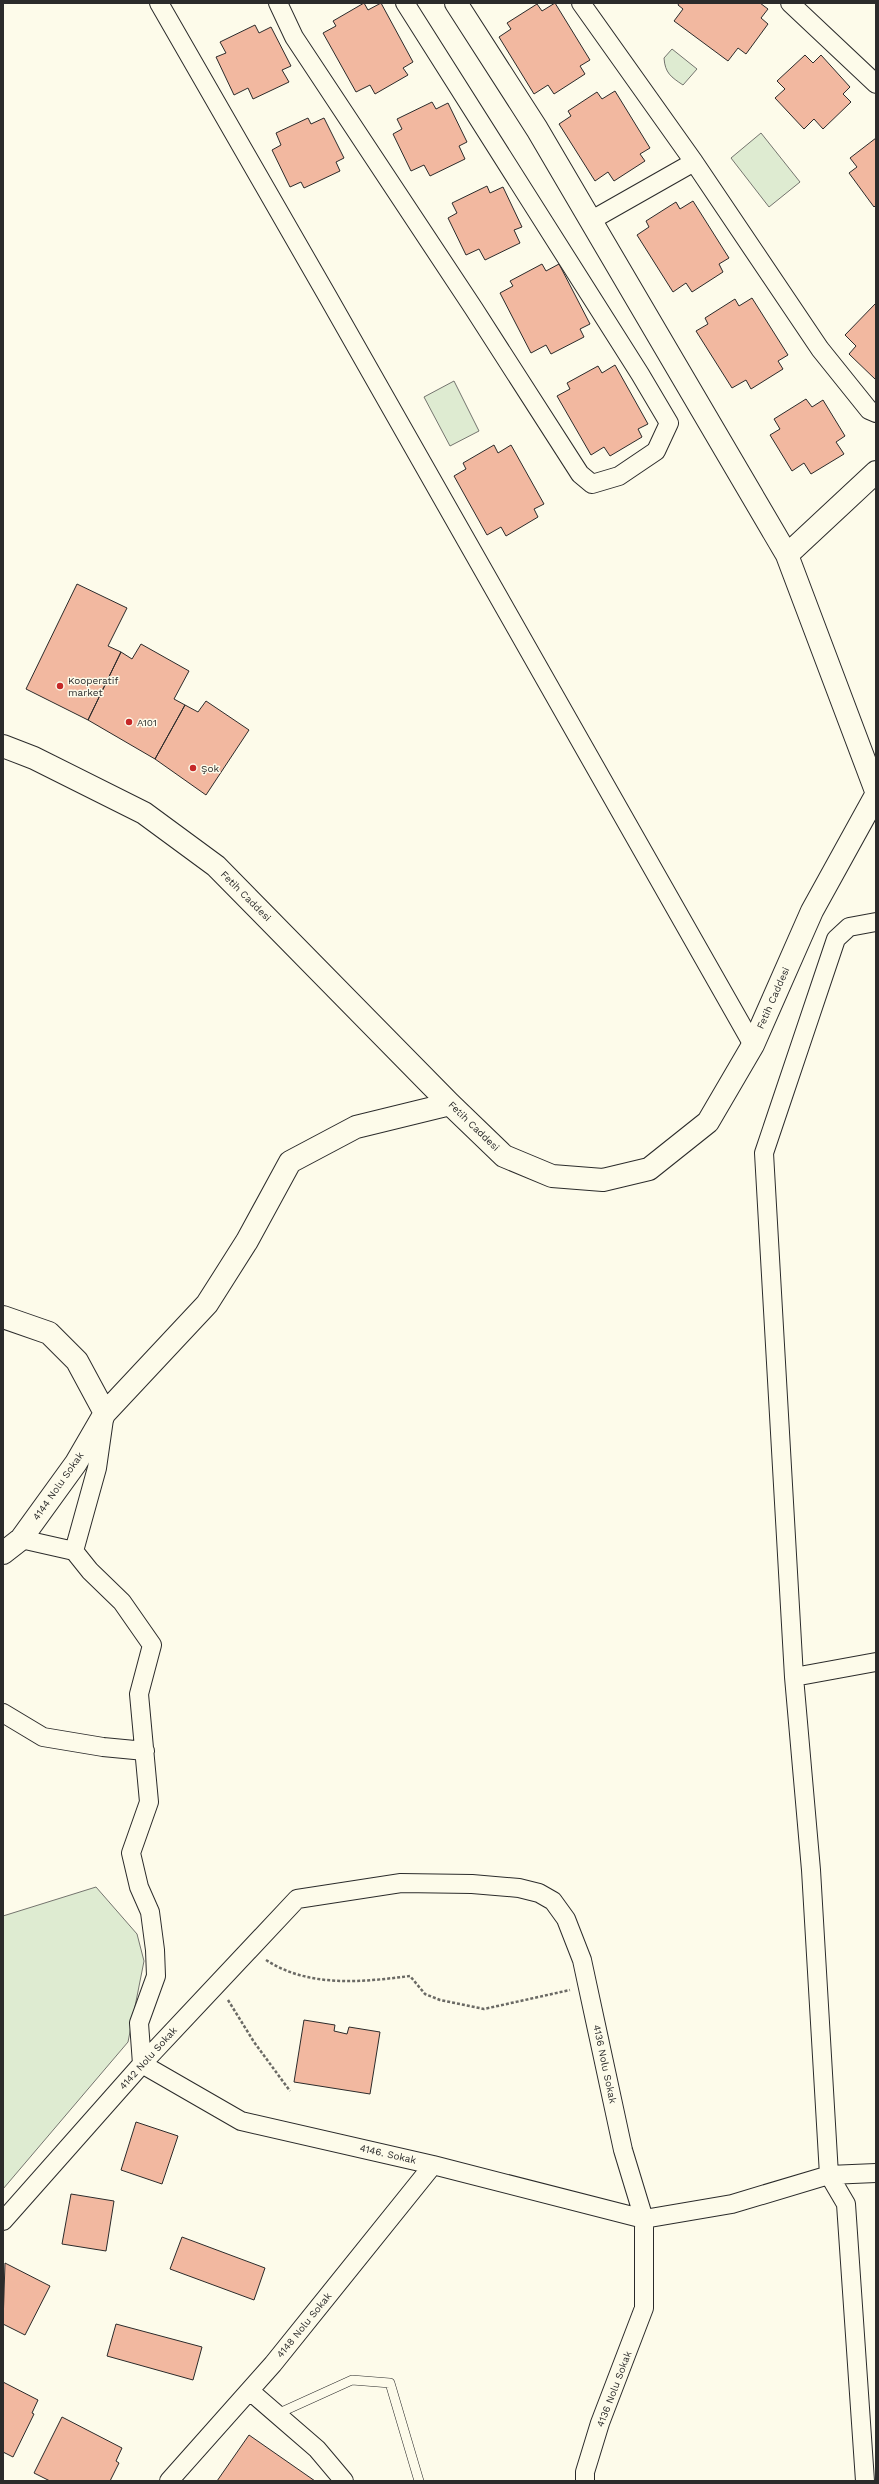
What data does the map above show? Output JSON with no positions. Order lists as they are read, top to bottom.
{
  "streets": {
    "street": [
      "Fetih Caddesi",
      "4144 Nolu Sokak",
      "4142 Nolu Sokak",
      "4136 Nolu Sokak",
      "4146. Sokak",
      "4148 Nolu Sokak"
    ]
  },
  "crossings": [
    ["Fetih Caddesi", "4144 Nolu Sokak"],
    ["4142 Nolu Sokak", "4136 Nolu Sokak"],
    ["4142 Nolu Sokak", "4146. Sokak"],
    ["4136 Nolu Sokak", "4146. Sokak"],
    ["4146. Sokak", "4148 Nolu Sokak"]
  ],
  "places": ["Kooperatif market", "A101", "Şok"]
}
